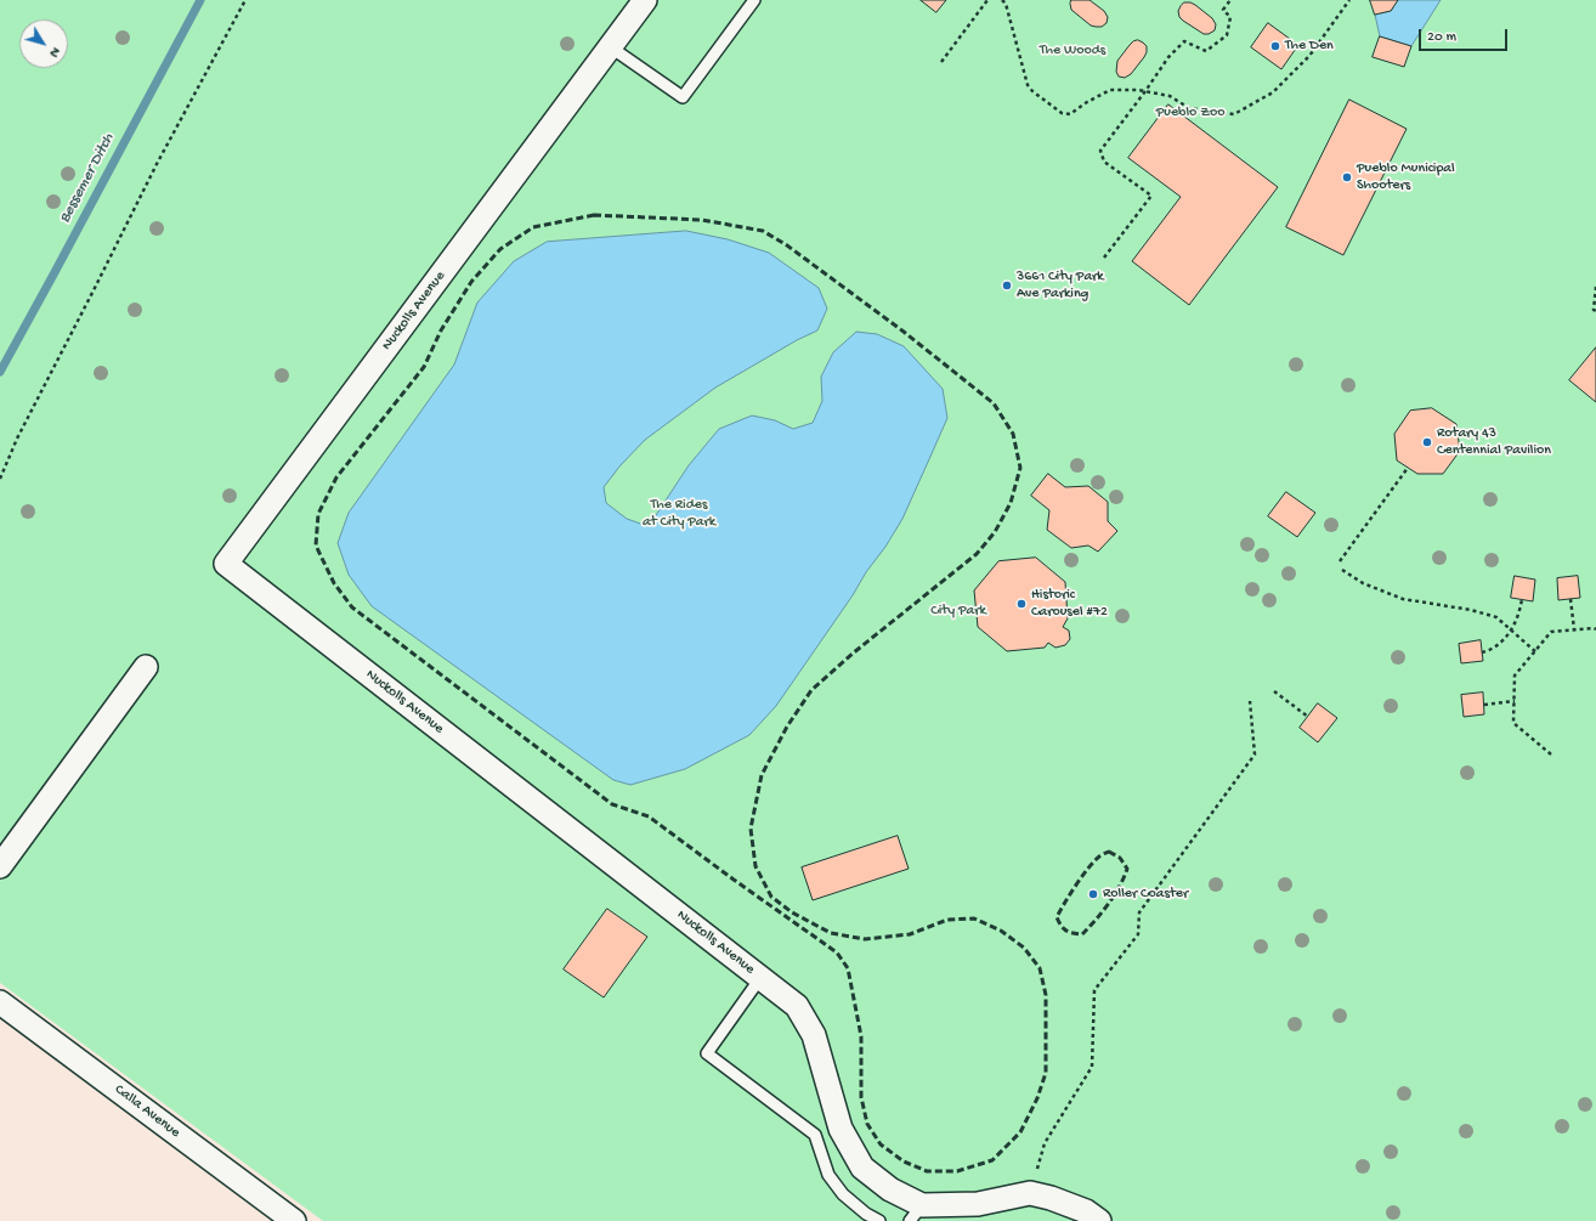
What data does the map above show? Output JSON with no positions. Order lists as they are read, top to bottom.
{
  "streets": {
    "street": ["Nuckolls Avenue", "Calla Avenue"]
  },
  "water": ["Bessemer Ditch"],
  "parks": [
    "The Woods",
    "Pueblo Zoo",
    "The Rides at City Park",
    "City Park"
  ],
  "places": [
    "The Den",
    "Pueblo Municipal Shooters",
    "3661 City Park Ave Parking",
    "Rotary 43 Centennial Pavilion",
    "Historic Carousel #72",
    "Roller Coaster"
  ],
  "scale_bar": "20 m",
  "north": "bottom right"
}
